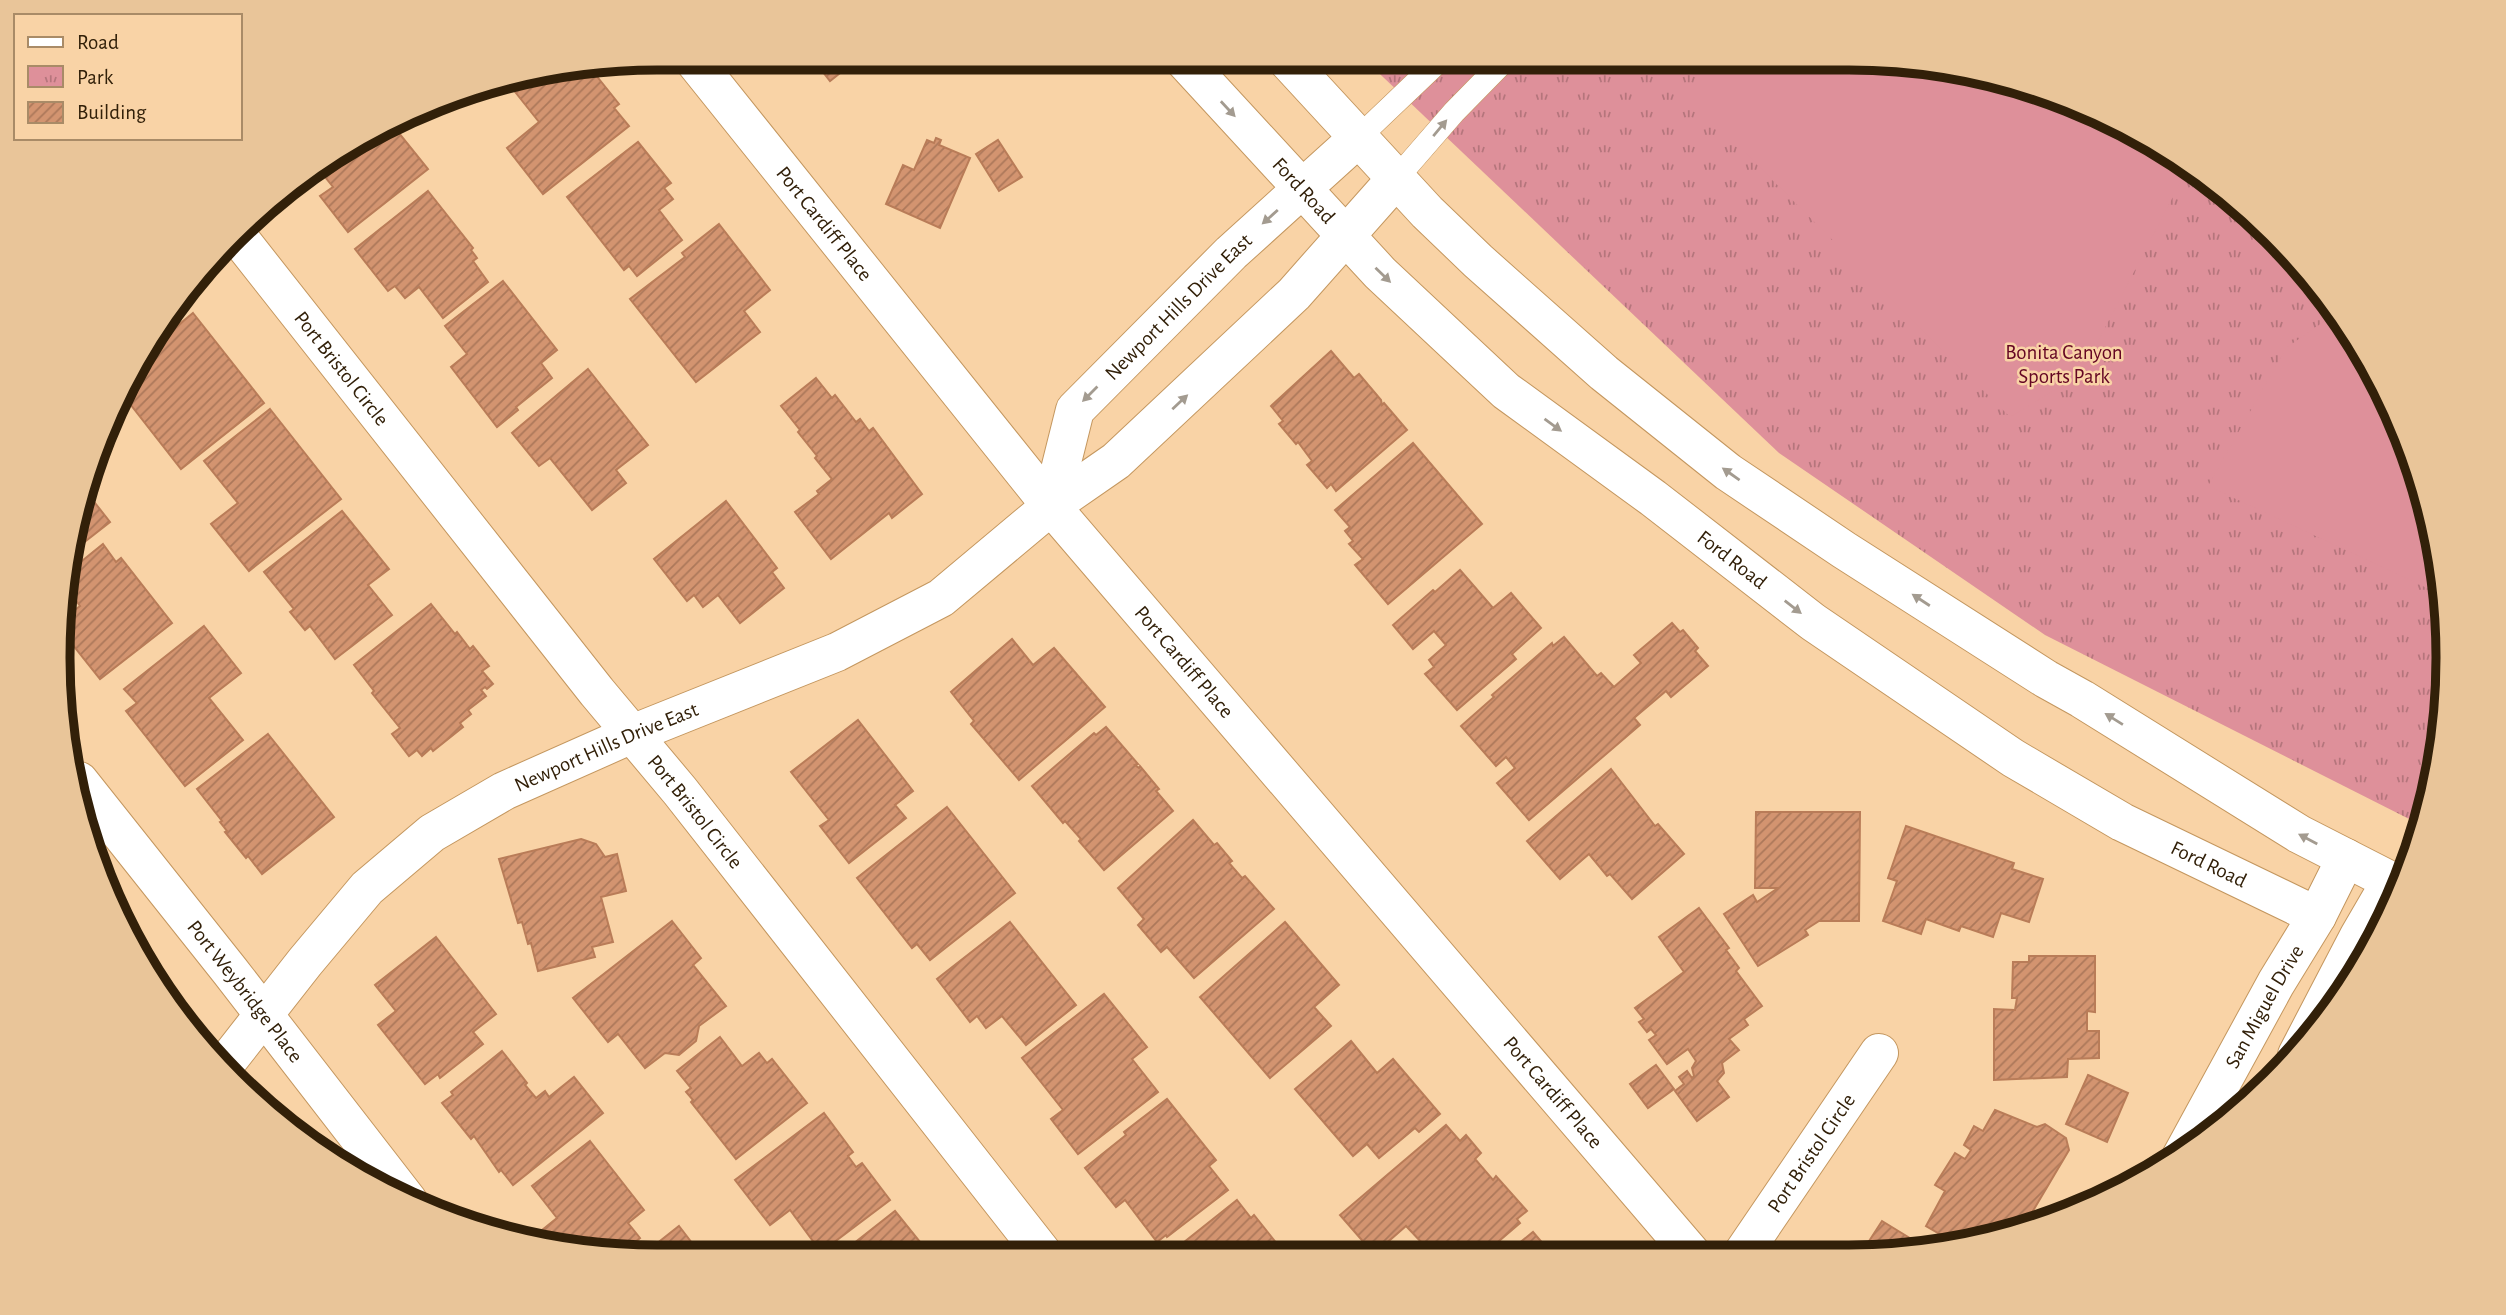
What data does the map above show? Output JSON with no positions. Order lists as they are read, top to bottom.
{
  "streets": {
    "street": [
      "Ford Road",
      "Port Cardiff Place",
      "Newport Hills Drive East",
      "Port Bristol Circle",
      "Port Weybridge Place",
      "San Miguel Drive"
    ]
  },
  "crossings": [
    ["Ford Road", "Newport Hills Drive East"],
    ["Ford Road", "San Miguel Drive"],
    ["Port Cardiff Place", "Newport Hills Drive East"],
    ["Newport Hills Drive East", "Port Bristol Circle"],
    ["Newport Hills Drive East", "Port Weybridge Place"]
  ],
  "parks": ["Bonita Canyon Sports Park"],
  "legend": ["Road", "Park", "Building"]
}
